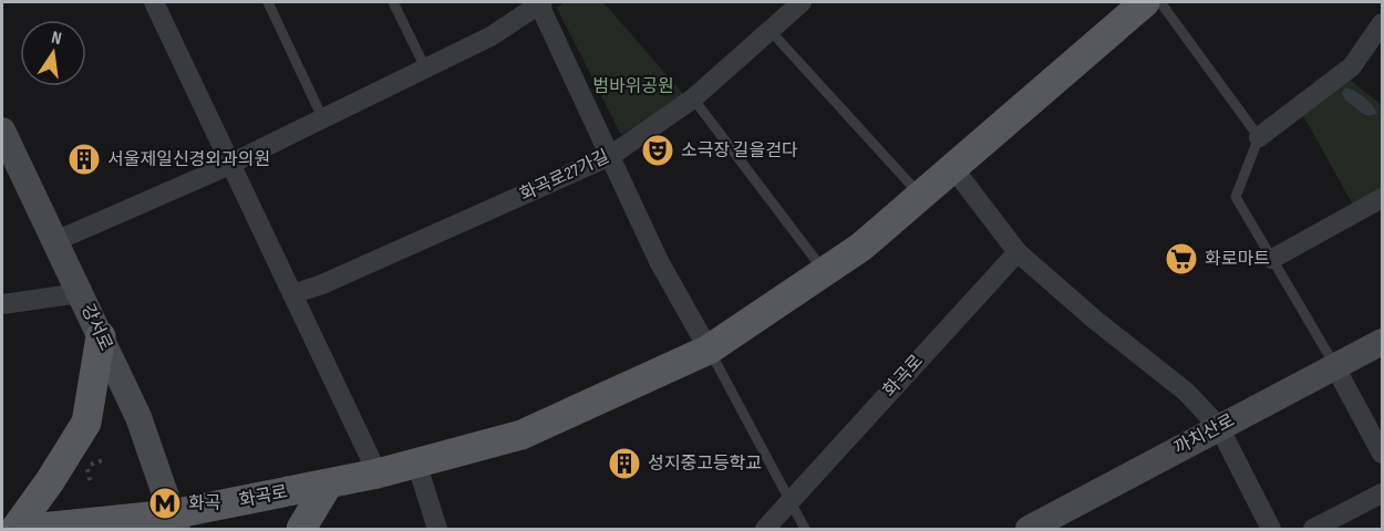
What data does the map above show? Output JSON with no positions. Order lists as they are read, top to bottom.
{
  "streets": {
    "main road": ["강서로", "화곡로", "까치산로"],
    "street": ["화곡로27가길"]
  },
  "crossings": [
    ["강서로", "화곡로"]
  ],
  "parks": ["범바위공원"],
  "places": {
    "theatre": ["소극장 길을걷다"],
    "building": ["서울제일신경외과의원", "성지중고등학교"],
    "supermarket": ["화로마트"],
    "metro station": ["화곡"]
  },
  "north": "top"
}
